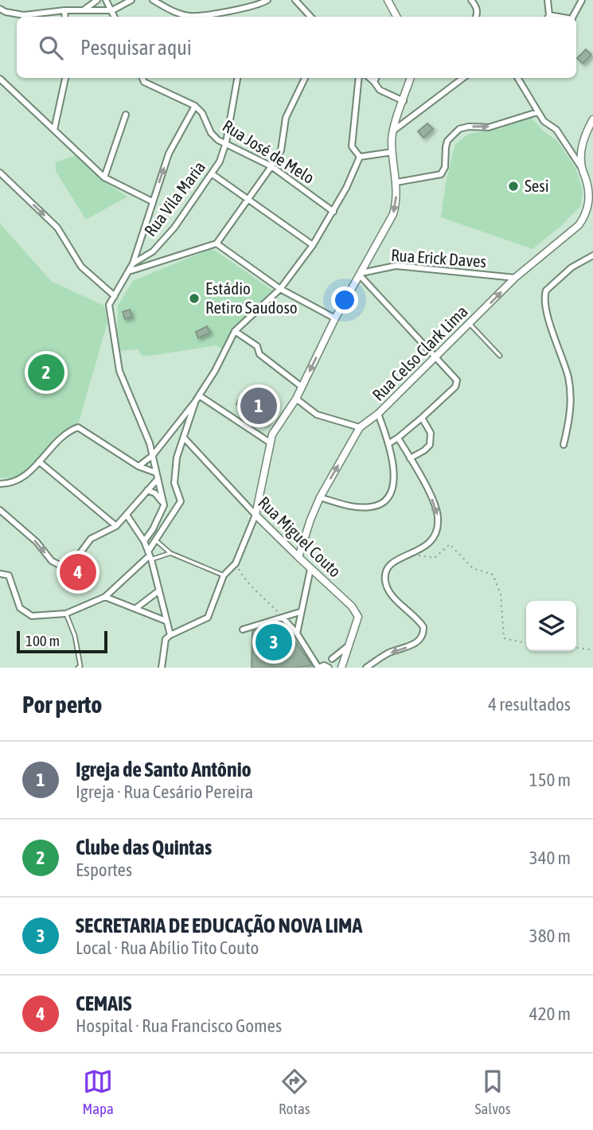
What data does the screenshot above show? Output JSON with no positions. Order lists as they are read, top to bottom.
{
  "streets": {
    "street": [
      "Rua José de Melo",
      "Rua Vila Maria",
      "Rua Erick Daves",
      "Rua Celso Clark Lima",
      "Rua Miguel Couto"
    ]
  },
  "crossings": [
    ["Rua José de Melo", "Rua Vila Maria"],
    ["Rua Erick Daves", "Rua Celso Clark Lima"],
    ["Rua Celso Clark Lima", "Rua Miguel Couto"]
  ],
  "places": ["Sesi", "Estádio Retiro Saudoso"],
  "scale_bar": "100 m",
  "page": {
    "search": "Pesquisar aqui",
    "pins": [
      "2",
      "1",
      "4",
      "3"
    ],
    "scale": "100 m",
    "heading": ["Por perto", "4 resultados"],
    "list": [
      {
        "mark": "1",
        "name": "Igreja de Santo Antônio",
        "note": "Igreja · Rua Cesário Pereira",
        "value": "150 m"
      },
      {
        "mark": "2",
        "name": "Clube das Quintas",
        "note": "Esportes",
        "value": "340 m"
      },
      {
        "mark": "3",
        "name": "SECRETARIA DE EDUCAÇÃO NOVA LIMA",
        "note": "Local · Rua Abílio Tito Couto",
        "value": "380 m"
      },
      {
        "mark": "4",
        "name": "CEMAIS",
        "note": "Hospital · Rua Francisco Gomes",
        "value": "420 m"
      }
    ],
    "nav": ["Mapa", "Rotas", "Salvos"]
  }
}
